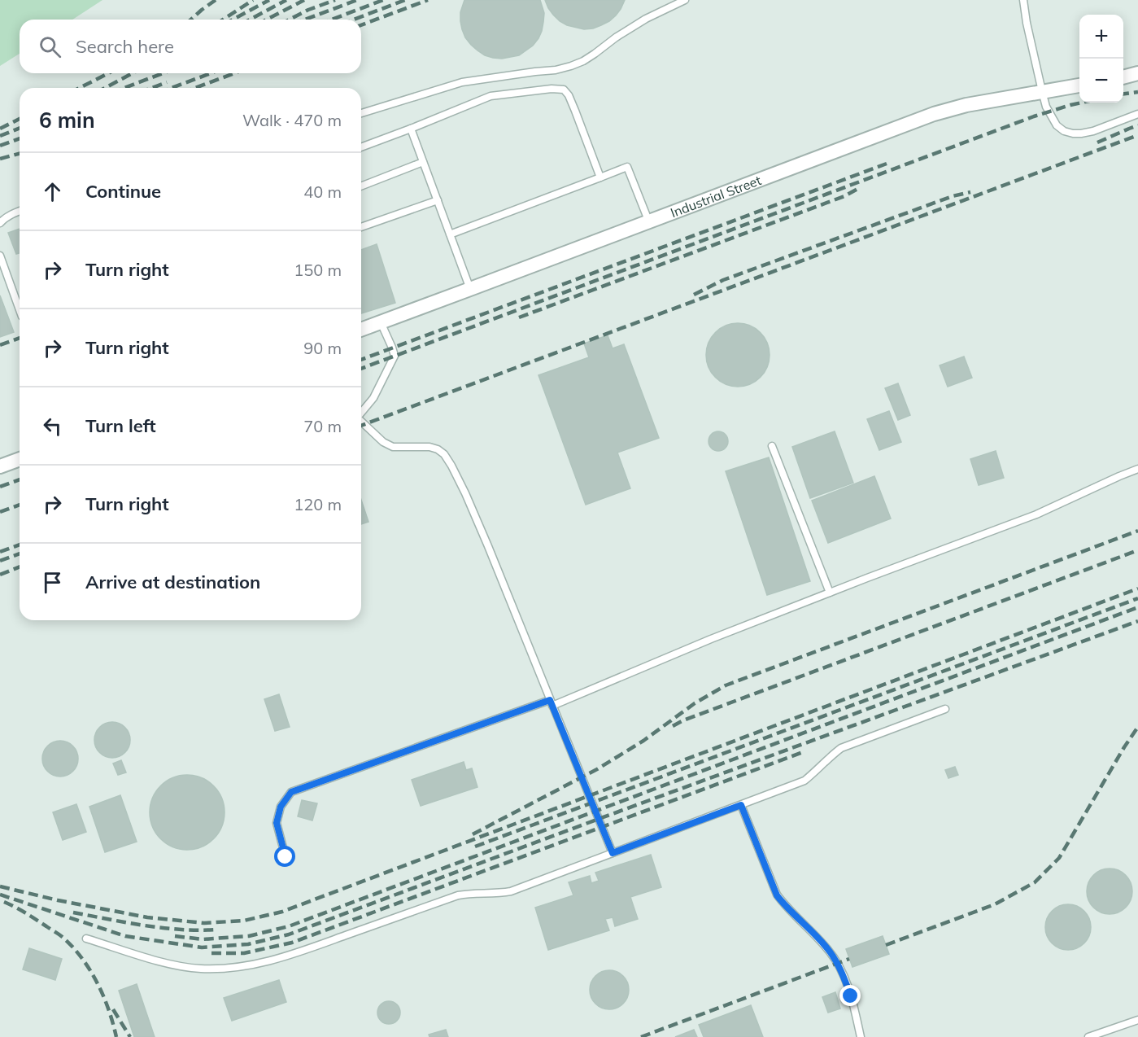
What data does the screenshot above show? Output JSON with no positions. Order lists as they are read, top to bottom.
{
  "streets": {
    "street": ["Industrial Street"]
  },
  "page": {
    "map_buttons": ["+", "−"],
    "search": "Search here",
    "heading": ["6 min", "Walk · 470 m"],
    "list": [
      ["Continue", "40 m"],
      ["Turn right", "150 m"],
      ["Turn right", "90 m"],
      ["Turn left", "70 m"],
      ["Turn right", "120 m"],
      "Arrive at destination"
    ]
  }
}
